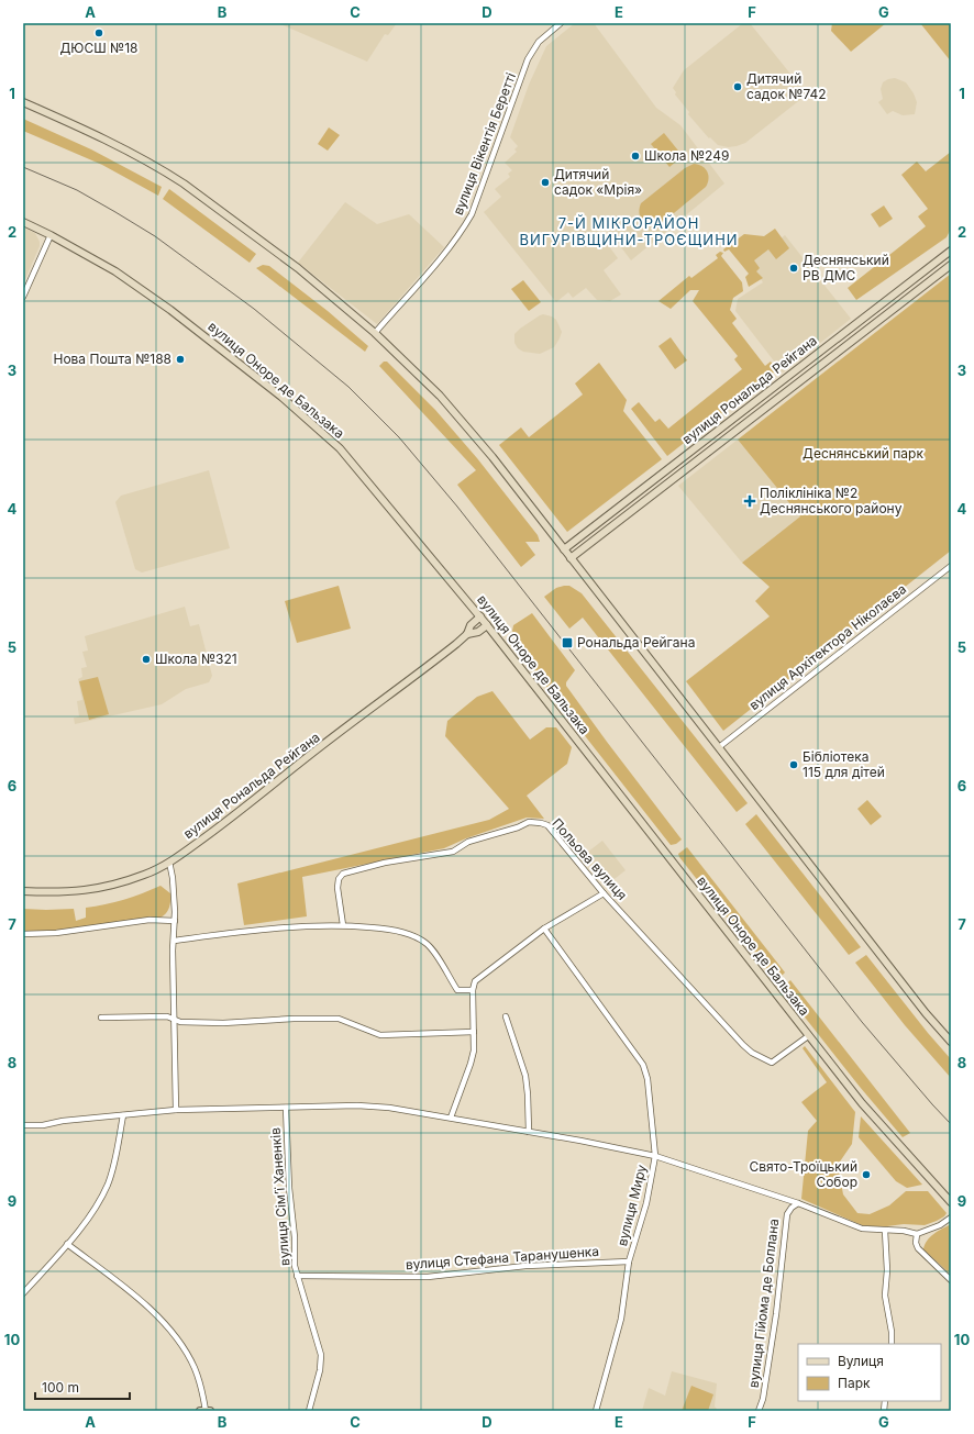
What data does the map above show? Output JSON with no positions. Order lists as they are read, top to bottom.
{
  "streets": {
    "main road": ["вулиця Оноре де Бальзака", "вулиця Рональда Рейгана"],
    "street": [
      "вулиця Вікентія Беретті",
      "вулиця Архітектора Ніколаєва",
      "Польова вулиця",
      "вулиця Сімʼї Ханенків",
      "вулиця Миру",
      "вулиця Стефана Таранушенка",
      "вулиця Гійома де Боплана"
    ]
  },
  "crossings": [
    ["вулиця Оноре де Бальзака", "вулиця Рональда Рейгана"],
    ["вулиця Оноре де Бальзака", "Польова вулиця"],
    ["вулиця Сімʼї Ханенків", "вулиця Стефана Таранушенка"],
    ["вулиця Миру", "вулиця Стефана Таранушенка"]
  ],
  "districts": ["7-Й МІКРОРАЙОН ВИГУРІВЩИНИ-ТРОЄЩИНИ"],
  "parks": ["Деснянський парк"],
  "places": {
    "other": [
      "ДЮСШ №18",
      "Дитячий садок №742",
      "Школа №249",
      "Дитячий садок «Мрія»",
      "Деснянський РВ ДМС",
      "Нова Пошта №188",
      "Школа №321",
      "Бібліотека 115 для дітей",
      "Свято-Троїцький Собор"
    ],
    "health": ["Поліклініка №2 Деснянського району"],
    "transit": ["Рональда Рейгана"]
  },
  "legend": ["Вулиця", "Парк"],
  "scale_bar": "100 m",
  "grid": {
    "columns": [
      "A",
      "B",
      "C",
      "D",
      "E",
      "F",
      "G"
    ],
    "rows": [
      "1",
      "2",
      "3",
      "4",
      "5",
      "6",
      "7",
      "8",
      "9",
      "10"
    ]
  }
}
